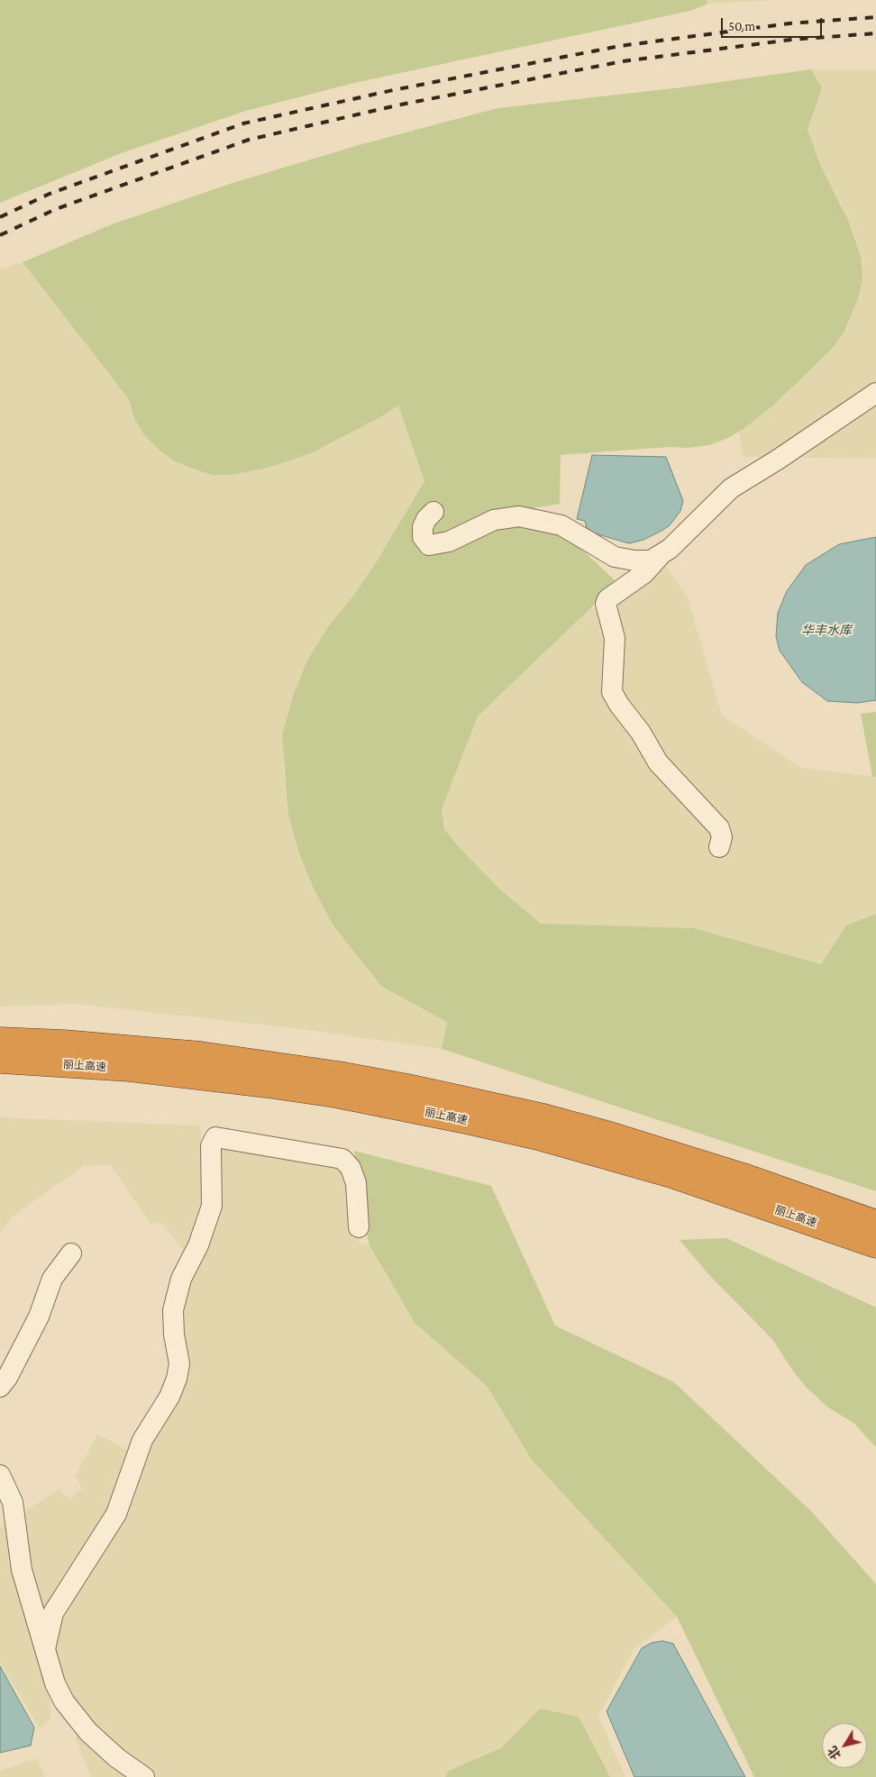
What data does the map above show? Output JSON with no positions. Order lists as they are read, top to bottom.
{
  "streets": {
    "highway": ["丽上高速"]
  },
  "water": ["华丰水库"],
  "scale_bar": "50 m",
  "north": "bottom left"
}
